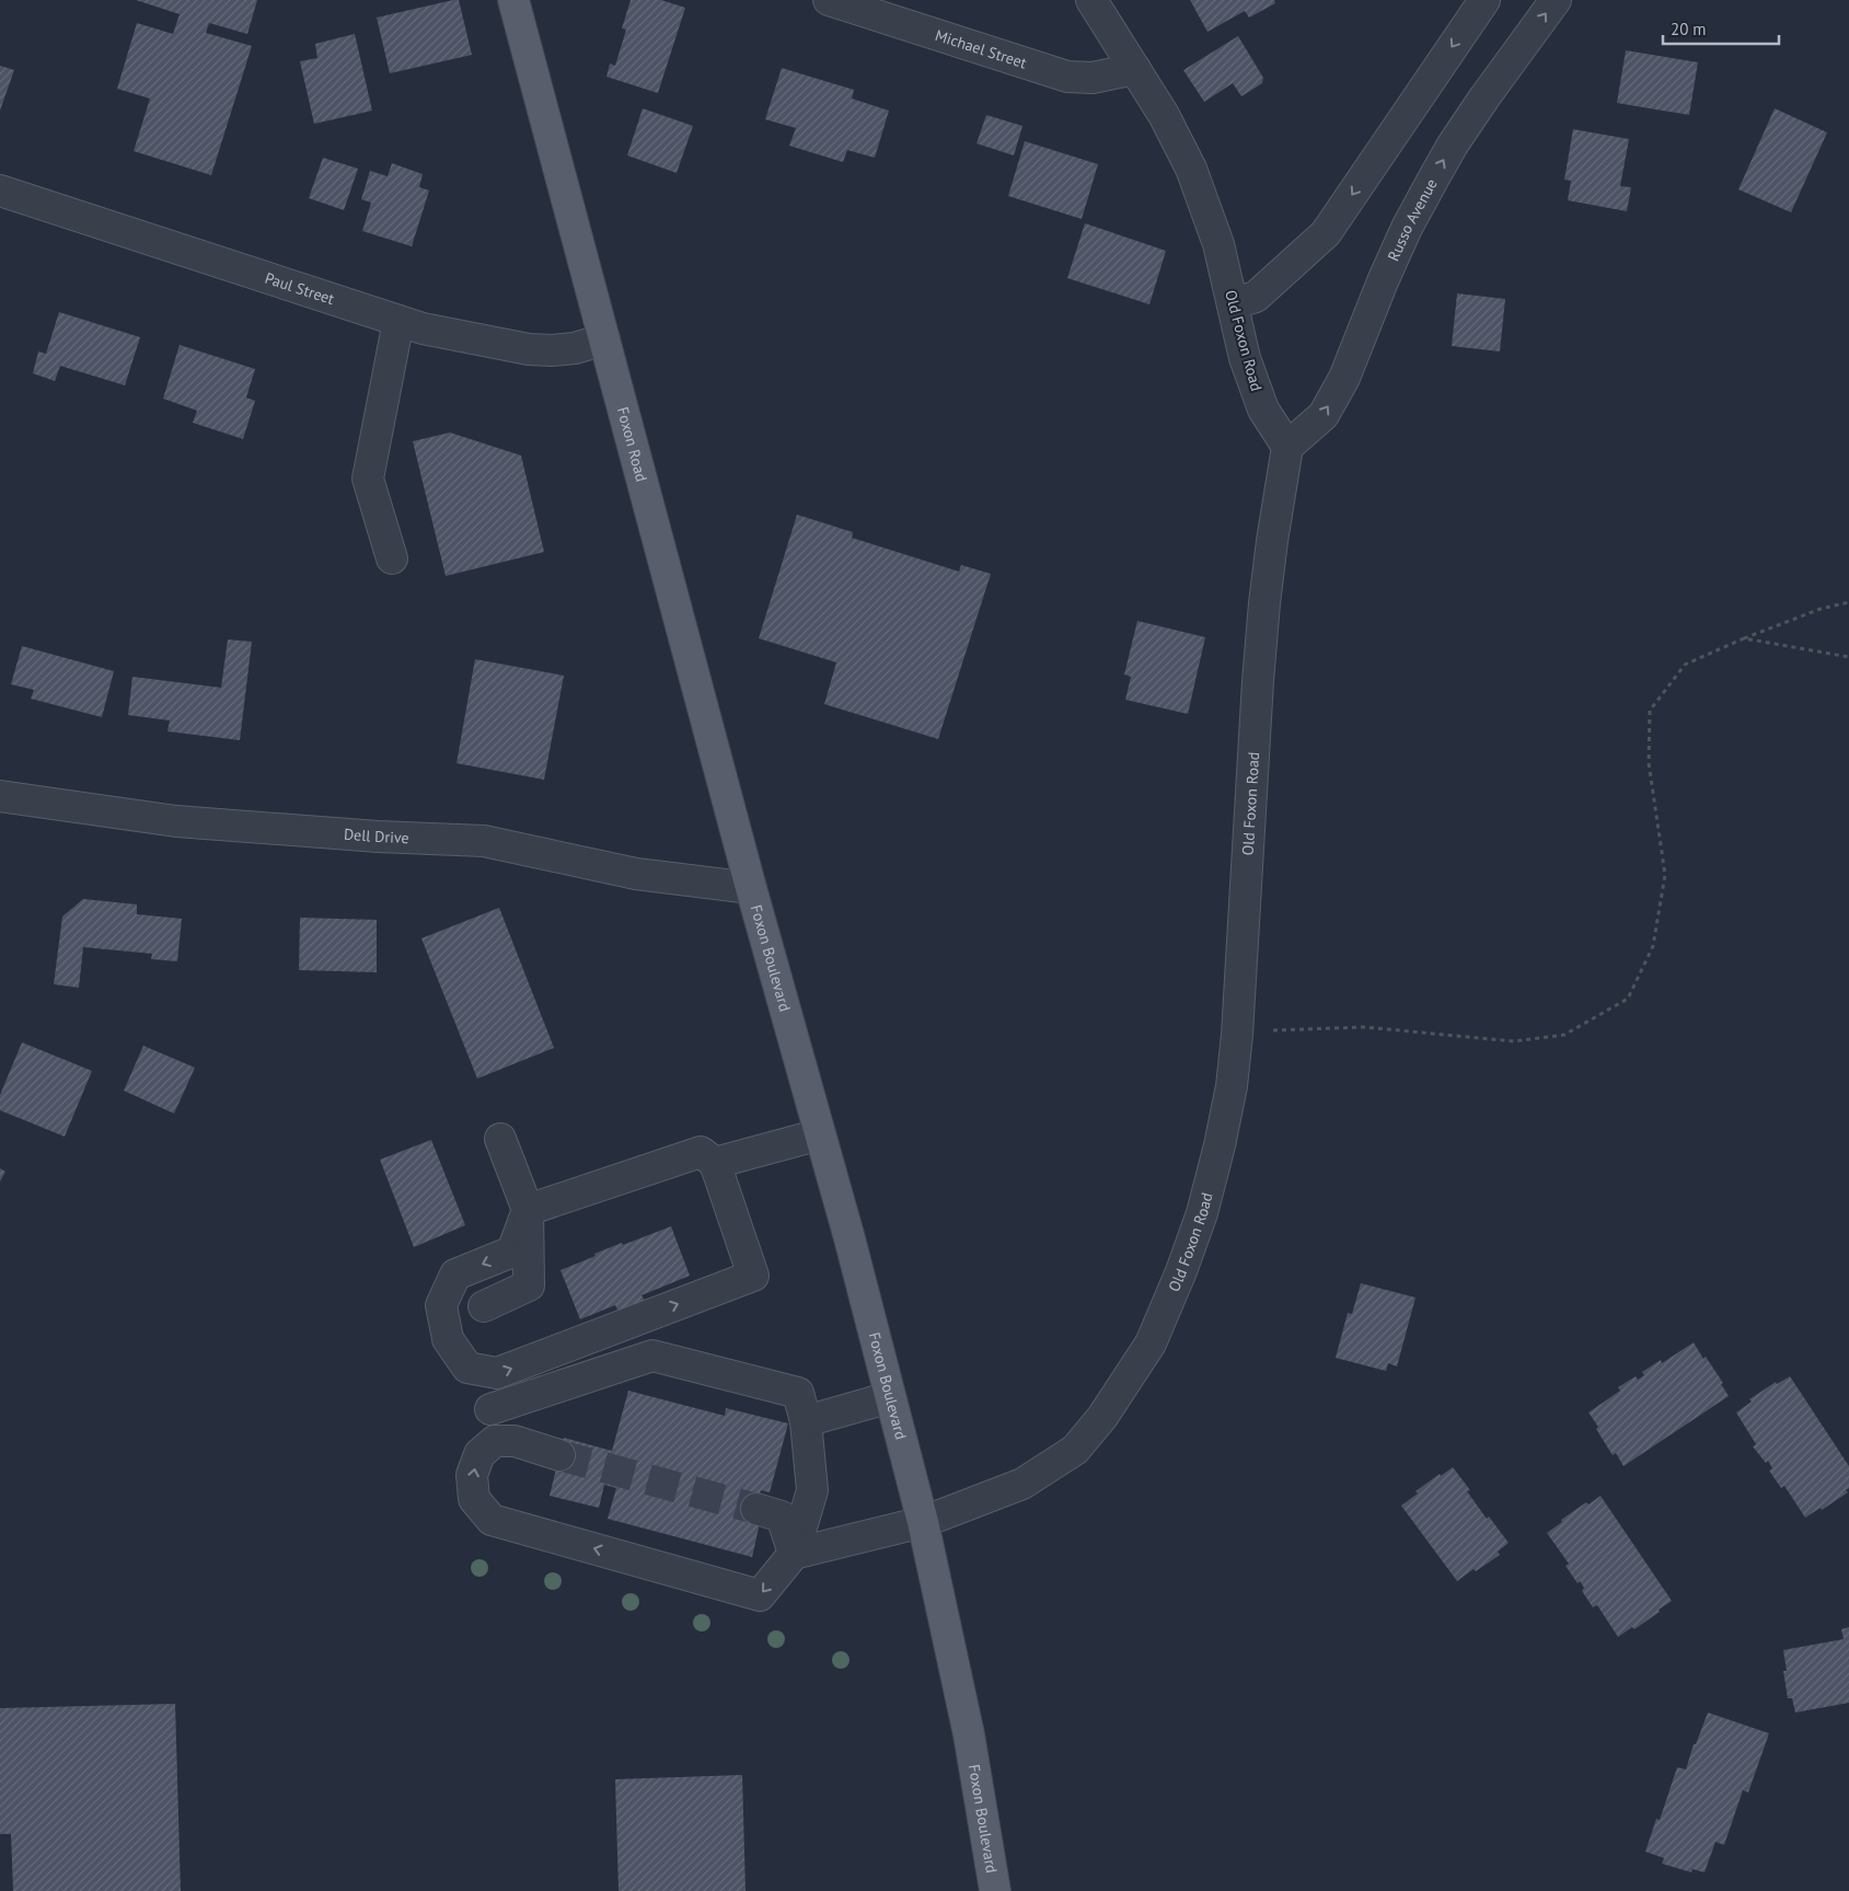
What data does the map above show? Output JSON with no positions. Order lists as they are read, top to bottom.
{
  "streets": {
    "main road": ["Foxon Road", "Foxon Boulevard"],
    "street": [
      "Michael Street",
      "Russo Avenue",
      "Paul Street",
      "Old Foxon Road",
      "Dell Drive"
    ]
  },
  "crossings": [
    ["Michael Street", "Old Foxon Road"],
    ["Russo Avenue", "Old Foxon Road"],
    ["Paul Street", "Foxon Road"],
    ["Old Foxon Road", "Foxon Boulevard"],
    ["Foxon Road", "Dell Drive"],
    ["Foxon Road", "Foxon Boulevard"],
    ["Dell Drive", "Foxon Boulevard"]
  ],
  "scale_bar": "20 m"
}
